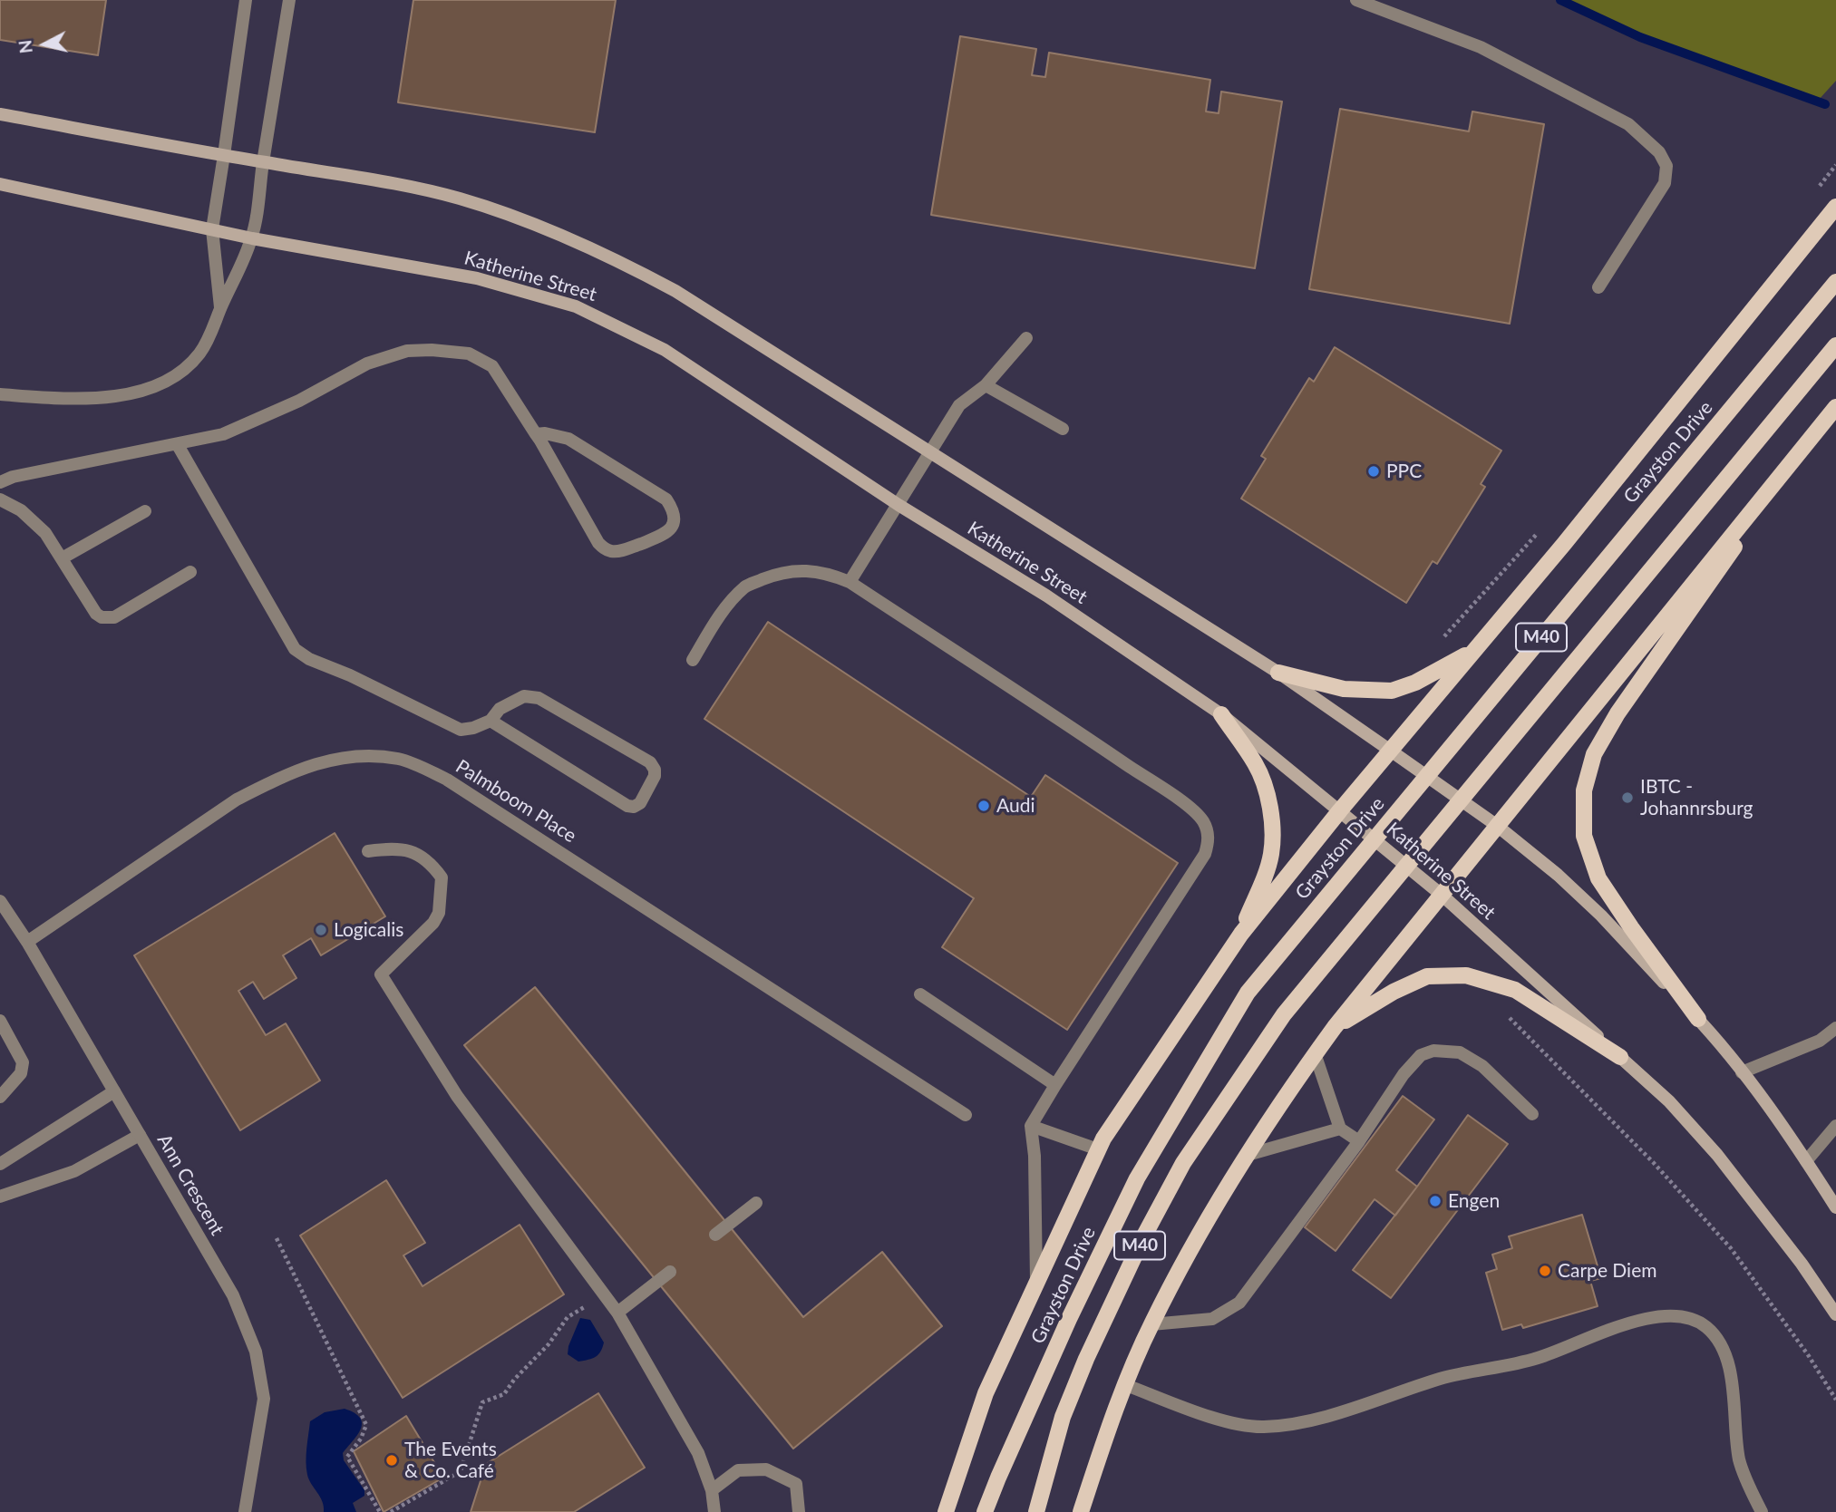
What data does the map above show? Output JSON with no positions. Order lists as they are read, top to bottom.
{
  "streets": {
    "main road": ["Katherine Street", "Grayston Drive", "M40"],
    "street": ["Palmboom Place", "Ann Crescent"]
  },
  "crossings": [
    ["Palmboom Place", "Ann Crescent"]
  ],
  "places": [
    "PPC",
    "IBTC - Johannrsburg",
    "Audi",
    "Logicalis",
    "Engen",
    "Carpe Diem",
    "The Events & Co. Café"
  ],
  "north": "left"
}
